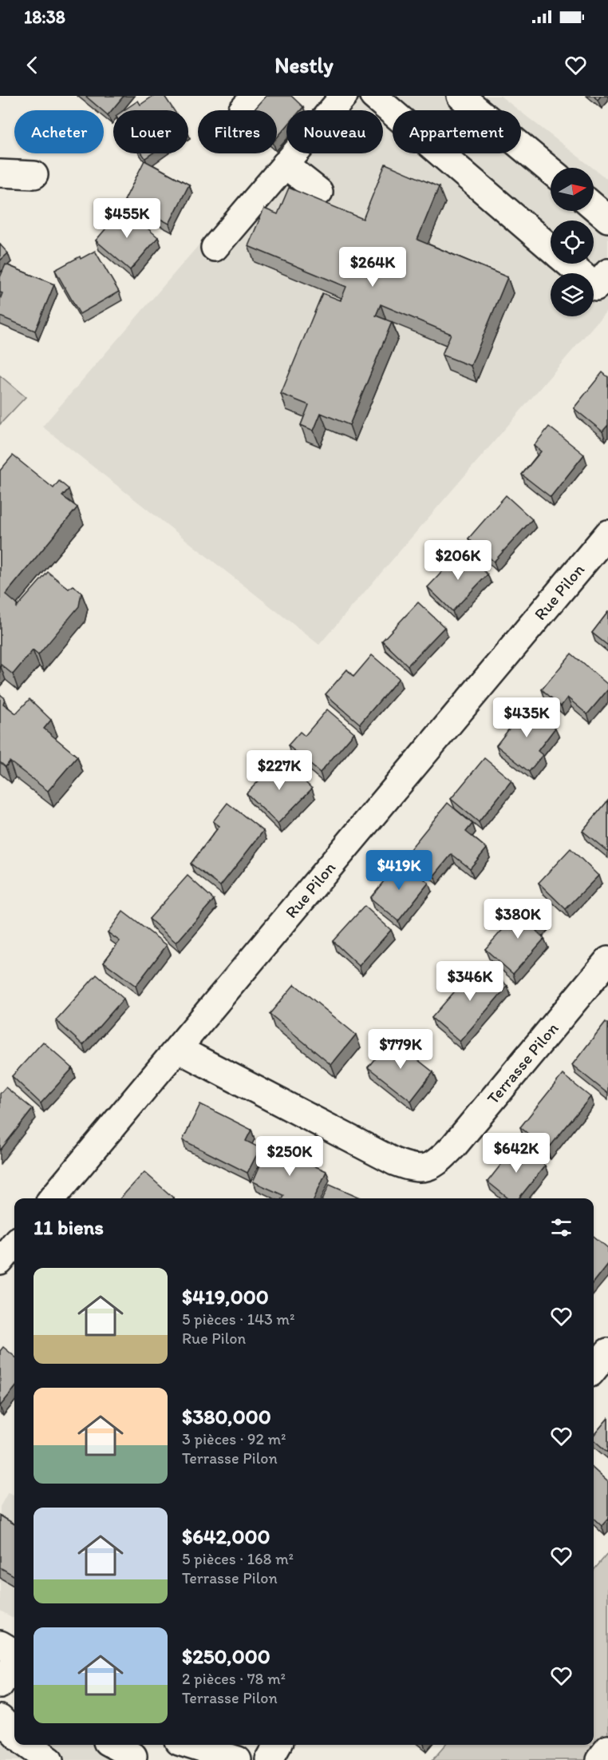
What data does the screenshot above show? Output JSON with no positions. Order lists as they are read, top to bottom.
{
  "streets": {
    "street": ["Rue Pilon", "Terrasse Pilon"]
  },
  "crossings": [
    ["Rue Pilon", "Terrasse Pilon"]
  ],
  "north": "right",
  "page": {
    "status": "18:38",
    "header": "Nestly",
    "chip": [
      "Acheter",
      "Louer",
      "Filtres",
      "Nouveau",
      "Appartement"
    ],
    "price": [
      "$455K",
      "$264K",
      "$206K",
      "$435K",
      "$227K",
      "$419K",
      "$380K",
      "$346K",
      "$779K",
      "$642K",
      "$250K"
    ],
    "heading": "11 biens",
    "list": [
      {
        "name": "$419,000",
        "note": "5 pièces · 143 m² · Rue Pilon"
      },
      {
        "name": "$380,000",
        "note": "3 pièces · 92 m² · Terrasse Pilon"
      },
      {
        "name": "$642,000",
        "note": "5 pièces · 168 m² · Terrasse Pilon"
      },
      {
        "name": "$250,000",
        "note": "2 pièces · 78 m² · Terrasse Pilon"
      }
    ]
  }
}
